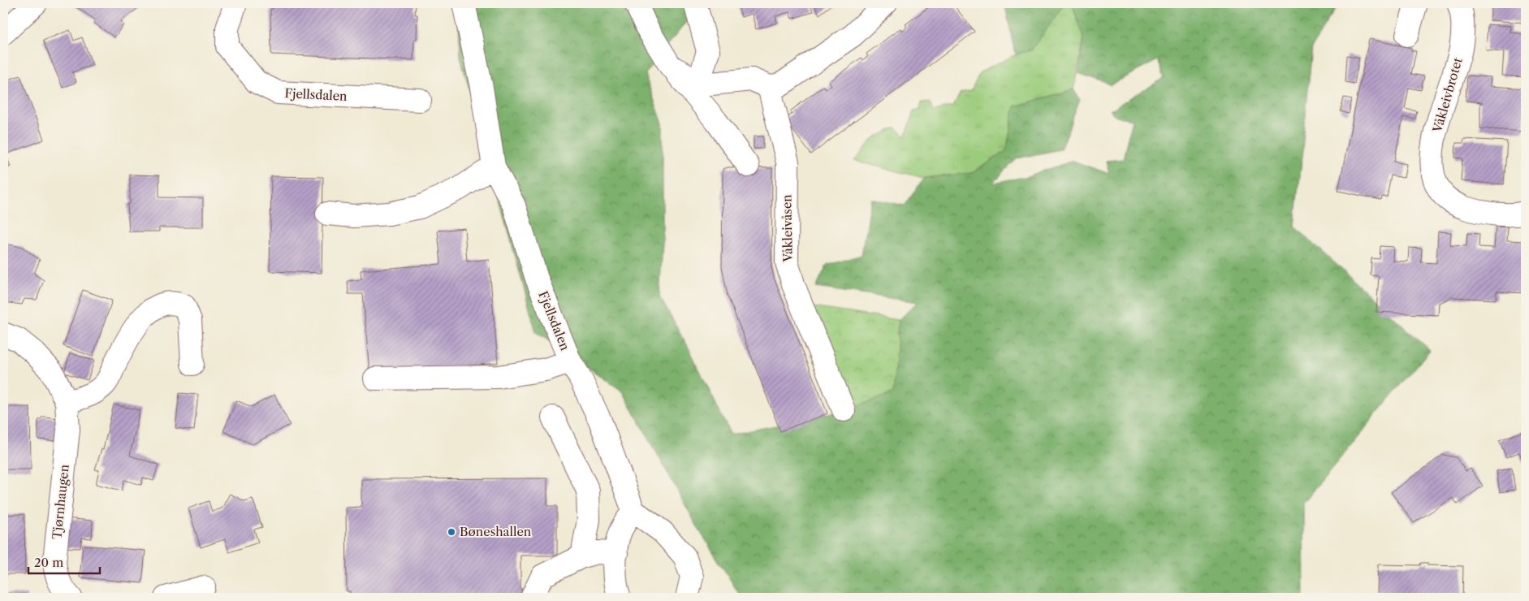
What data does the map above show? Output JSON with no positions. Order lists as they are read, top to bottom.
{
  "streets": {
    "street": [
      "Fjellsdalen",
      "Våkleivbrotet",
      "Våkleivåsen",
      "Tjørnhaugen"
    ]
  },
  "places": ["Bøneshallen"],
  "scale_bar": "20 m"
}
